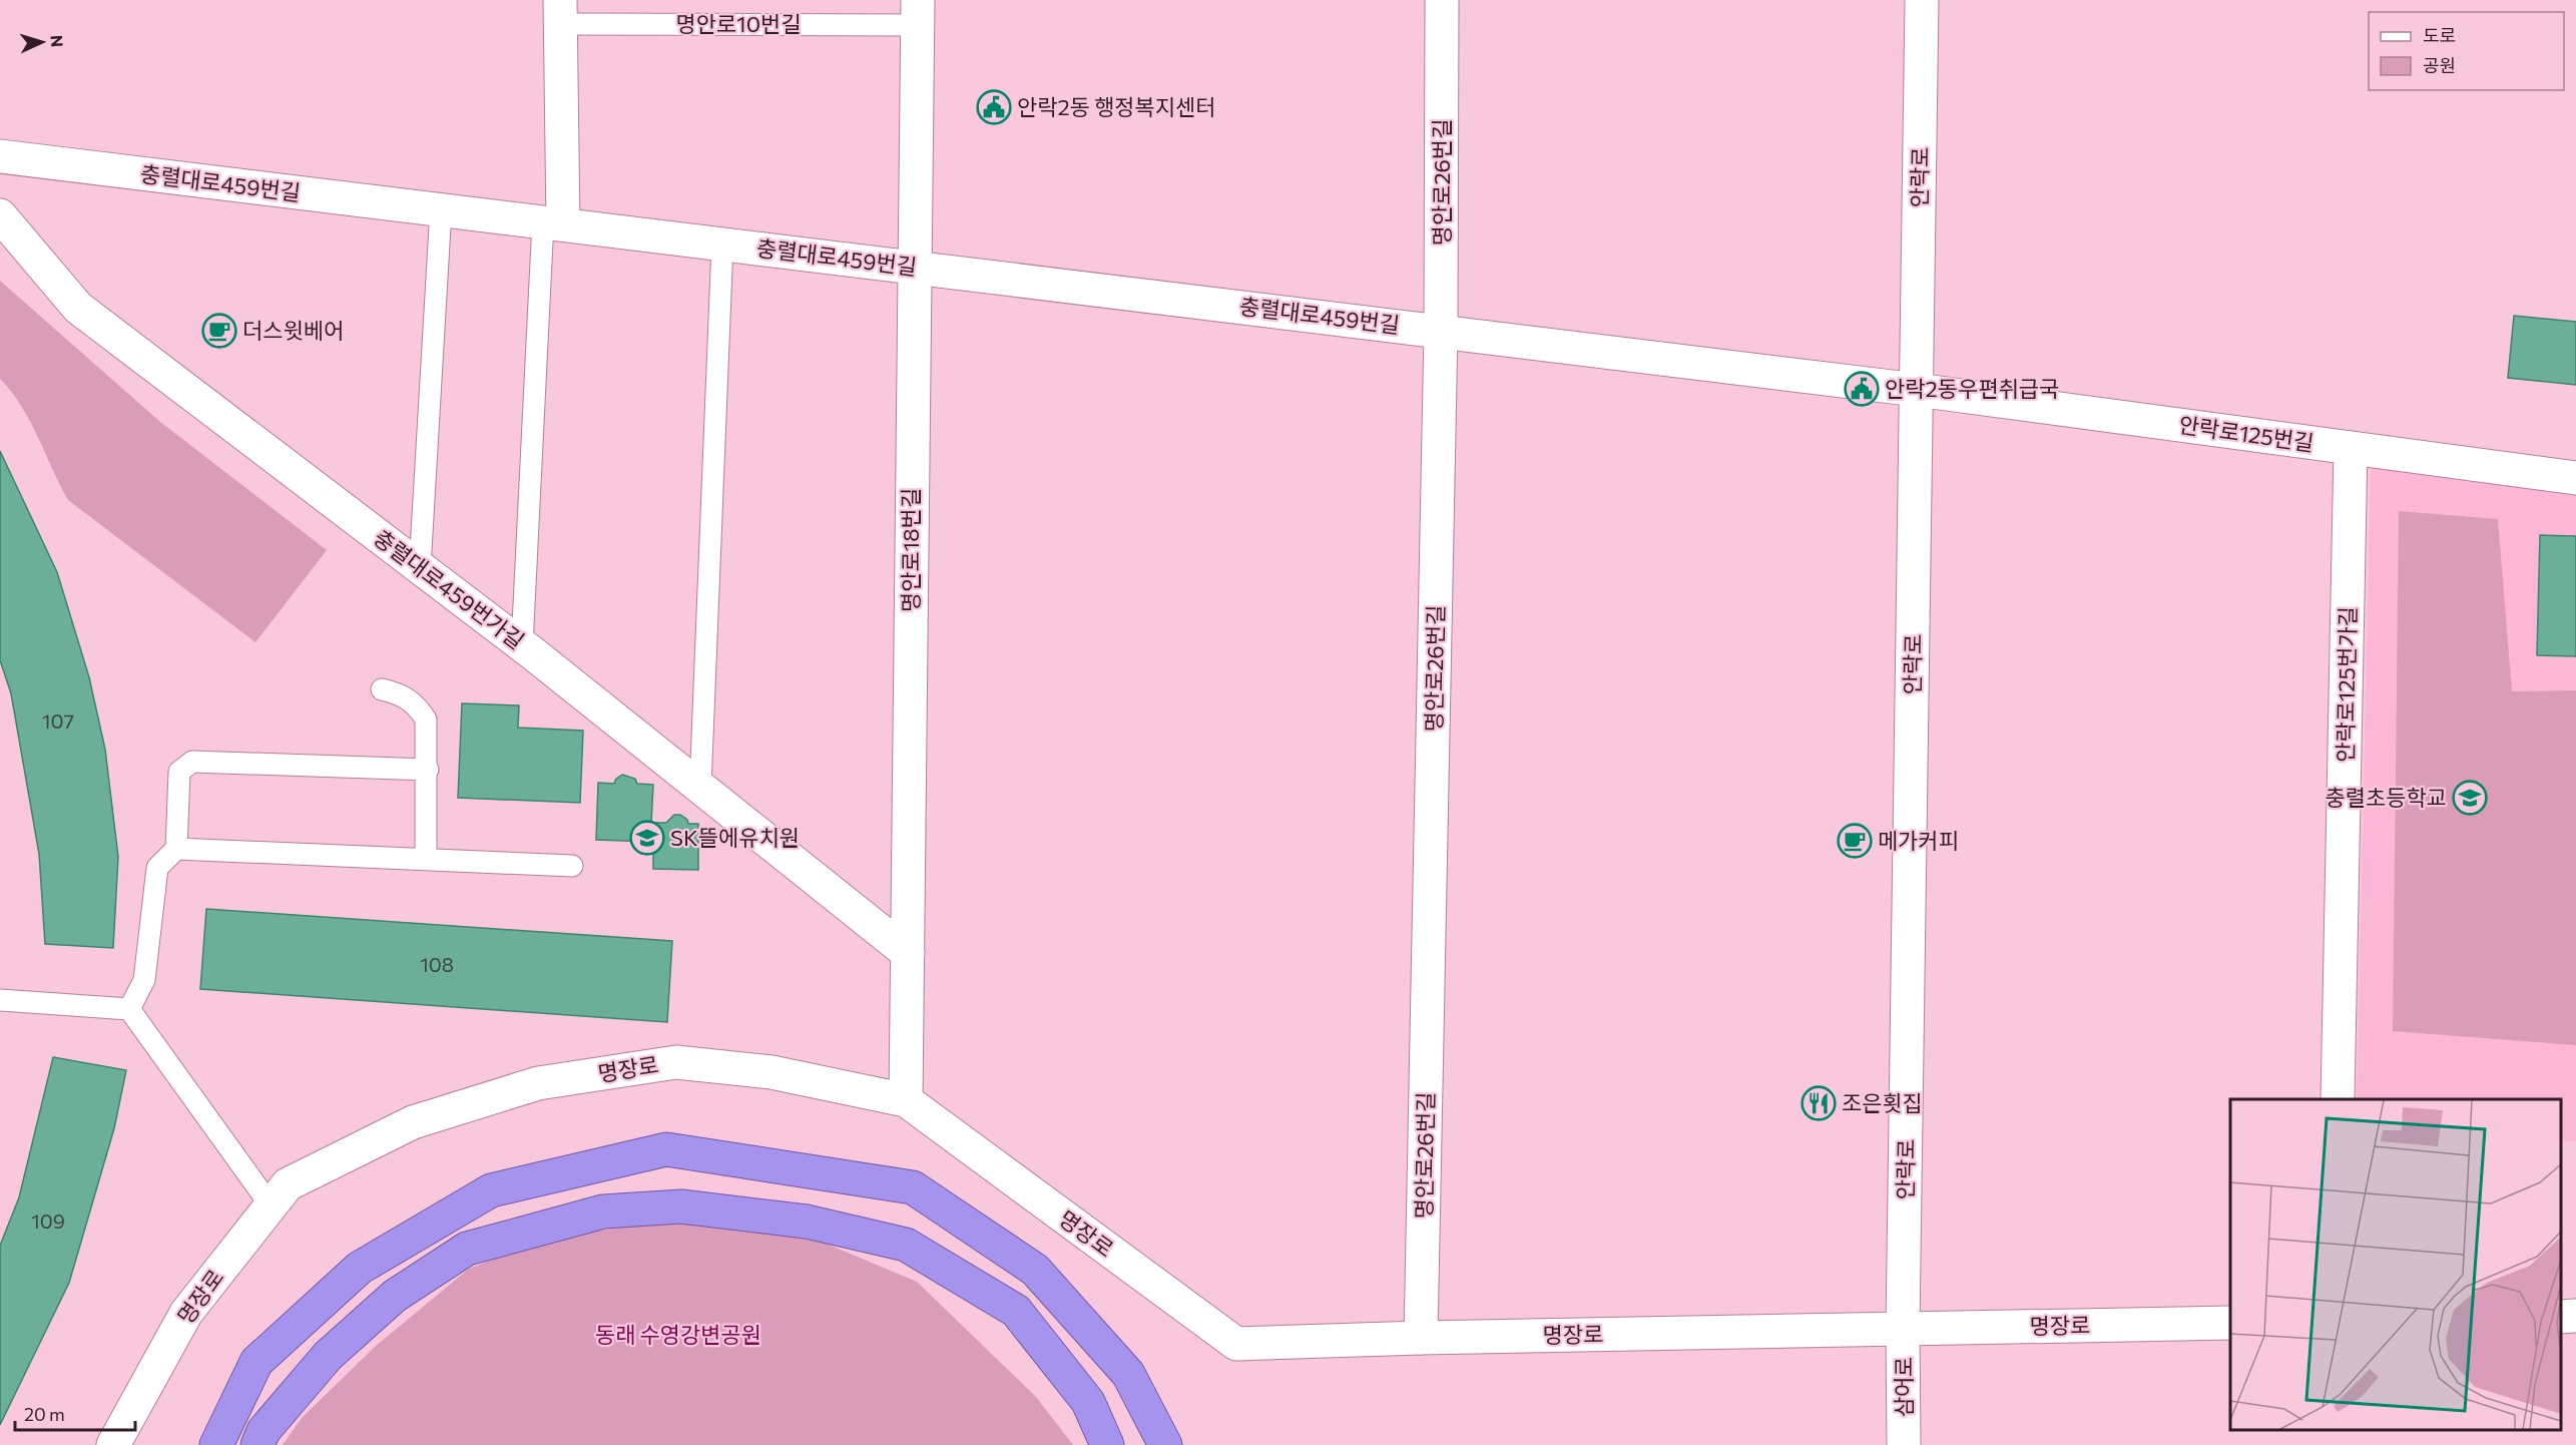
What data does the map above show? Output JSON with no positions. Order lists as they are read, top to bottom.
{
  "streets": {
    "street": [
      "명안로10번길",
      "안락로",
      "명안로26번길",
      "충렬대로459번길",
      "안락로125번길",
      "명안로18번길",
      "충렬대로459번가길",
      "안락로125번가길",
      "명장로",
      "삼어로"
    ]
  },
  "crossings": [
    ["명안로10번길", "충렬대로459번길"],
    ["명안로10번길", "명안로18번길"],
    ["안락로", "충렬대로459번길"],
    ["안락로", "안락로125번길"],
    ["안락로", "명장로"],
    ["안락로", "삼어로"],
    ["명안로26번길", "충렬대로459번길"],
    ["명안로26번길", "명장로"],
    ["충렬대로459번길", "안락로125번길"],
    ["충렬대로459번길", "명안로18번길"],
    ["충렬대로459번길", "충렬대로459번가길"],
    ["안락로125번길", "안락로125번가길"],
    ["명안로18번길", "충렬대로459번가길"],
    ["명안로18번길", "명장로"],
    ["명장로", "삼어로"]
  ],
  "parks": ["동래 수영강변공원"],
  "places": {
    "public building": ["안락2동 행정복지센터", "안락2동우편취급국"],
    "cafe": ["더스윗베어", "메가커피"],
    "school or university": ["충렬초등학교", "SK뜰에유치원"],
    "restaurant": ["조은횟집"]
  },
  "house_numbers": ["107", "108", "109"],
  "legend": ["도로", "공원"],
  "scale_bar": "20 m",
  "north": "right"
}
